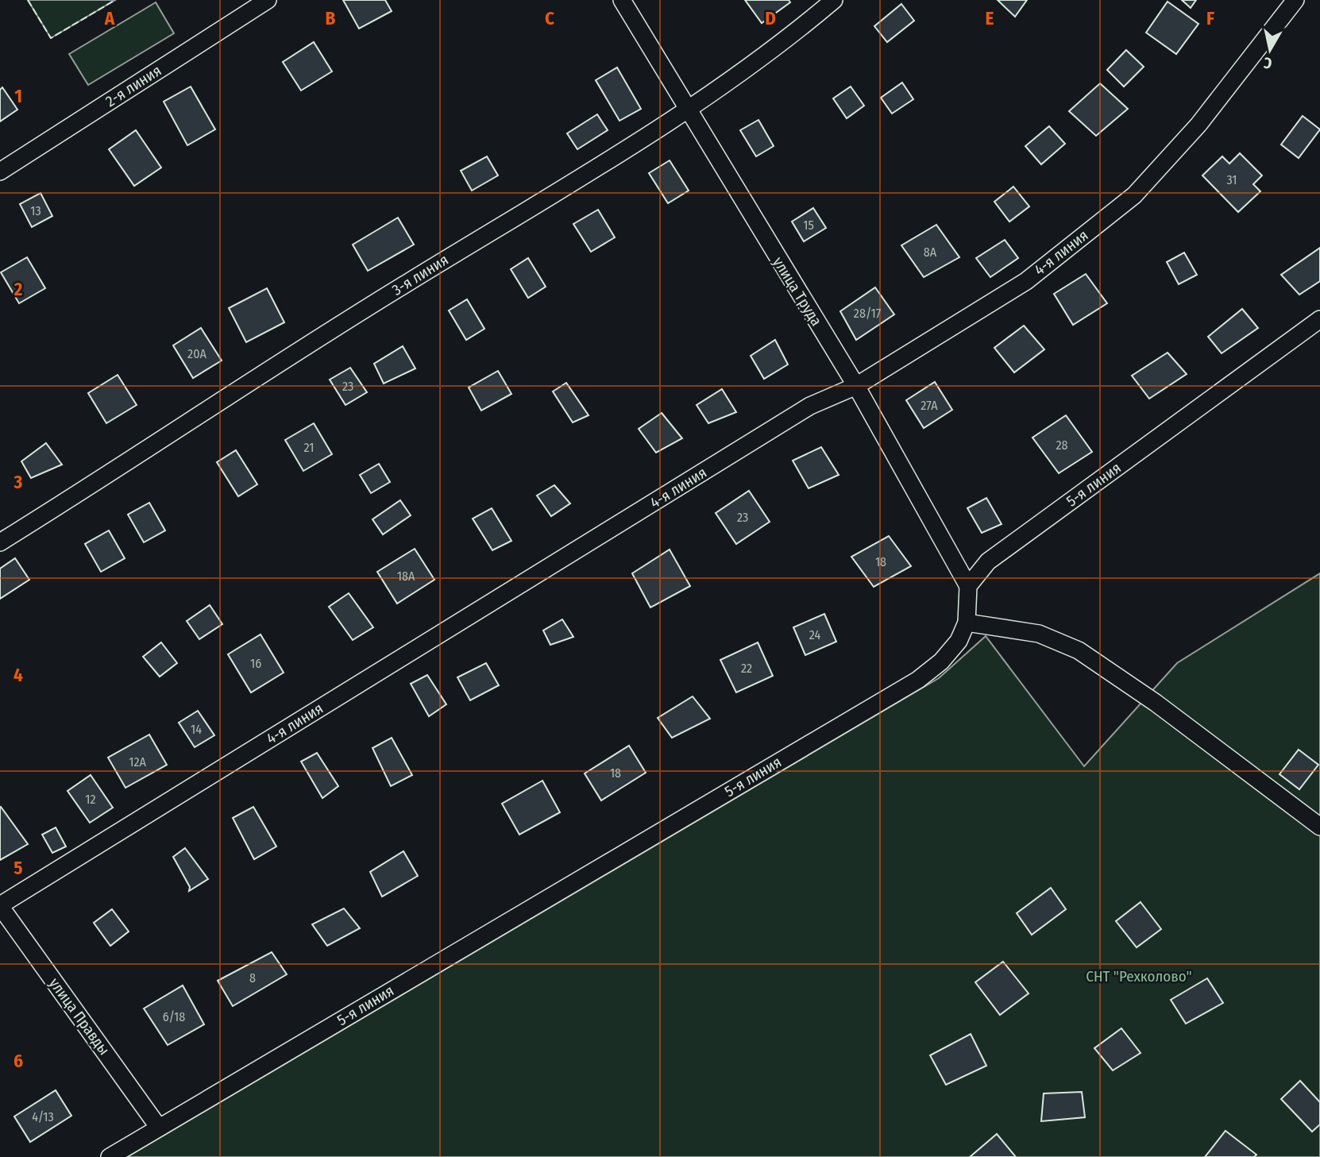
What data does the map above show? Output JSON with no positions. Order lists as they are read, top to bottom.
{
  "streets": {
    "street": [
      "2-я линия",
      "4-я линия",
      "3-я линия",
      "улица Труда",
      "5-я линия",
      "улица Правды"
    ]
  },
  "crossings": [
    ["4-я линия", "улица Труда"],
    ["4-я линия", "улица Правды"],
    ["3-я линия", "улица Труда"],
    ["улица Труда", "5-я линия"],
    ["5-я линия", "улица Правды"]
  ],
  "parks": ["СНТ \"Рехколово\""],
  "house_numbers": [
    "31",
    "13",
    "15",
    "8А",
    "28/17",
    "20А",
    "23",
    "27А",
    "28",
    "21",
    "23",
    "18",
    "18А",
    "24",
    "16",
    "22",
    "14",
    "12А",
    "18",
    "12",
    "8",
    "6/18",
    "4/13"
  ],
  "north": "bottom",
  "grid": {
    "columns": [
      "A",
      "B",
      "C",
      "D",
      "E",
      "F"
    ],
    "rows": [
      "1",
      "2",
      "3",
      "4",
      "5",
      "6"
    ]
  }
}
